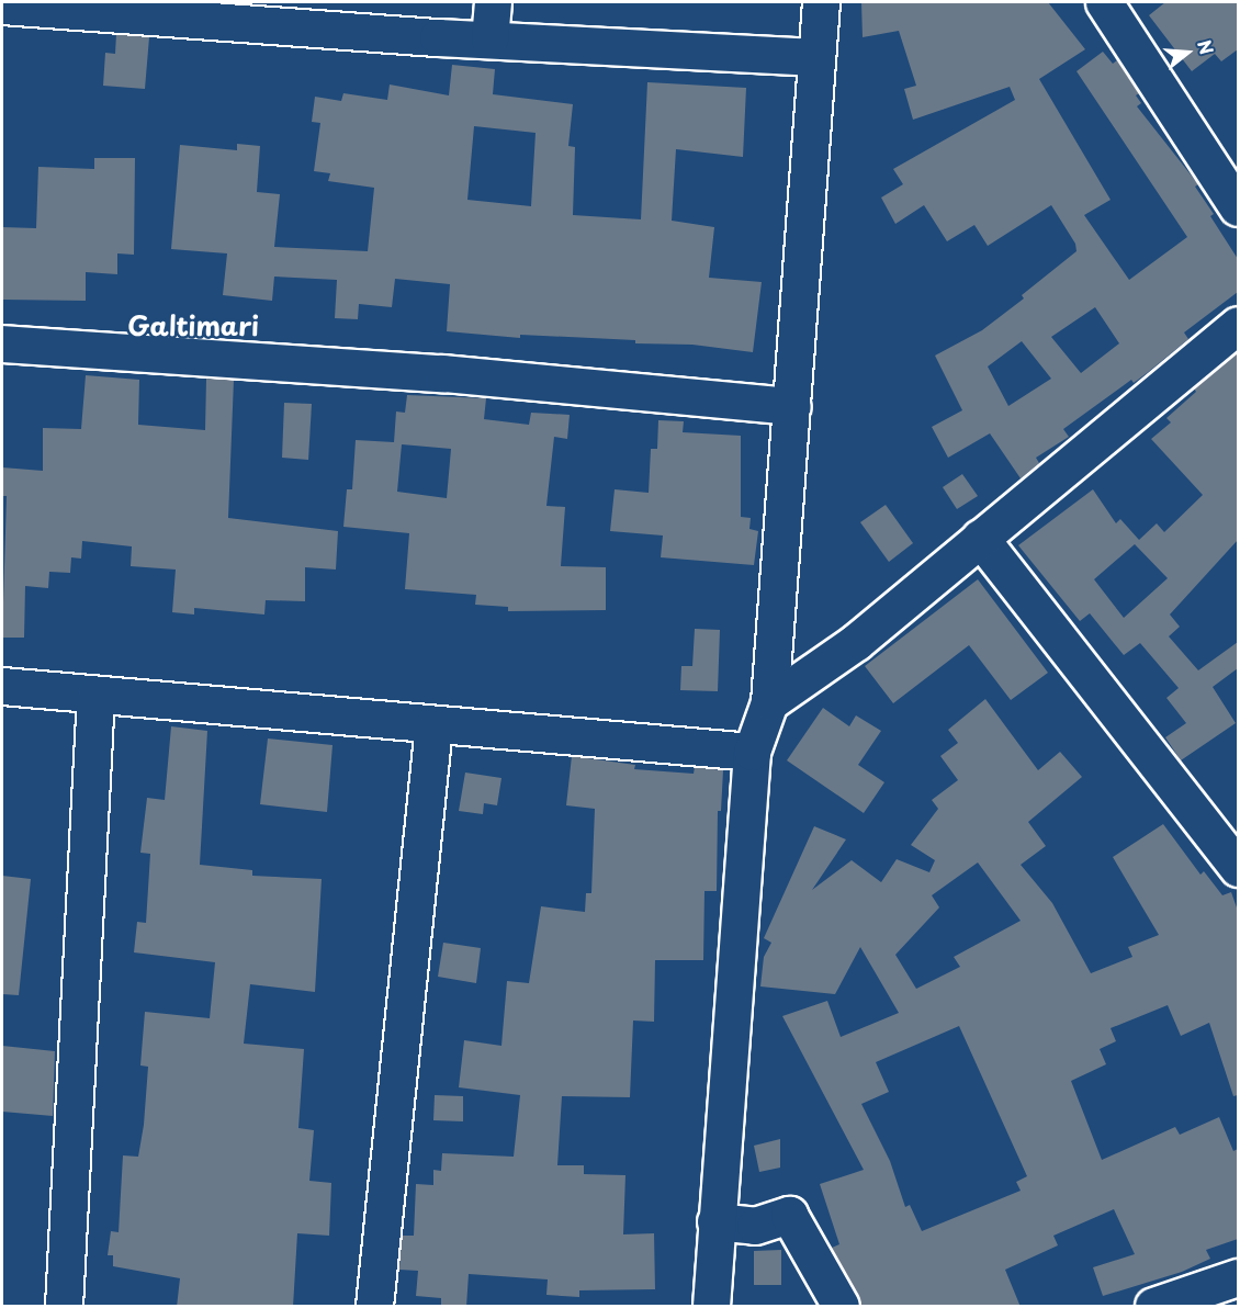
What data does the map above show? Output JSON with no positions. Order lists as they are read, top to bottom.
{
  "districts": ["Galtimari"],
  "north": "right"
}
